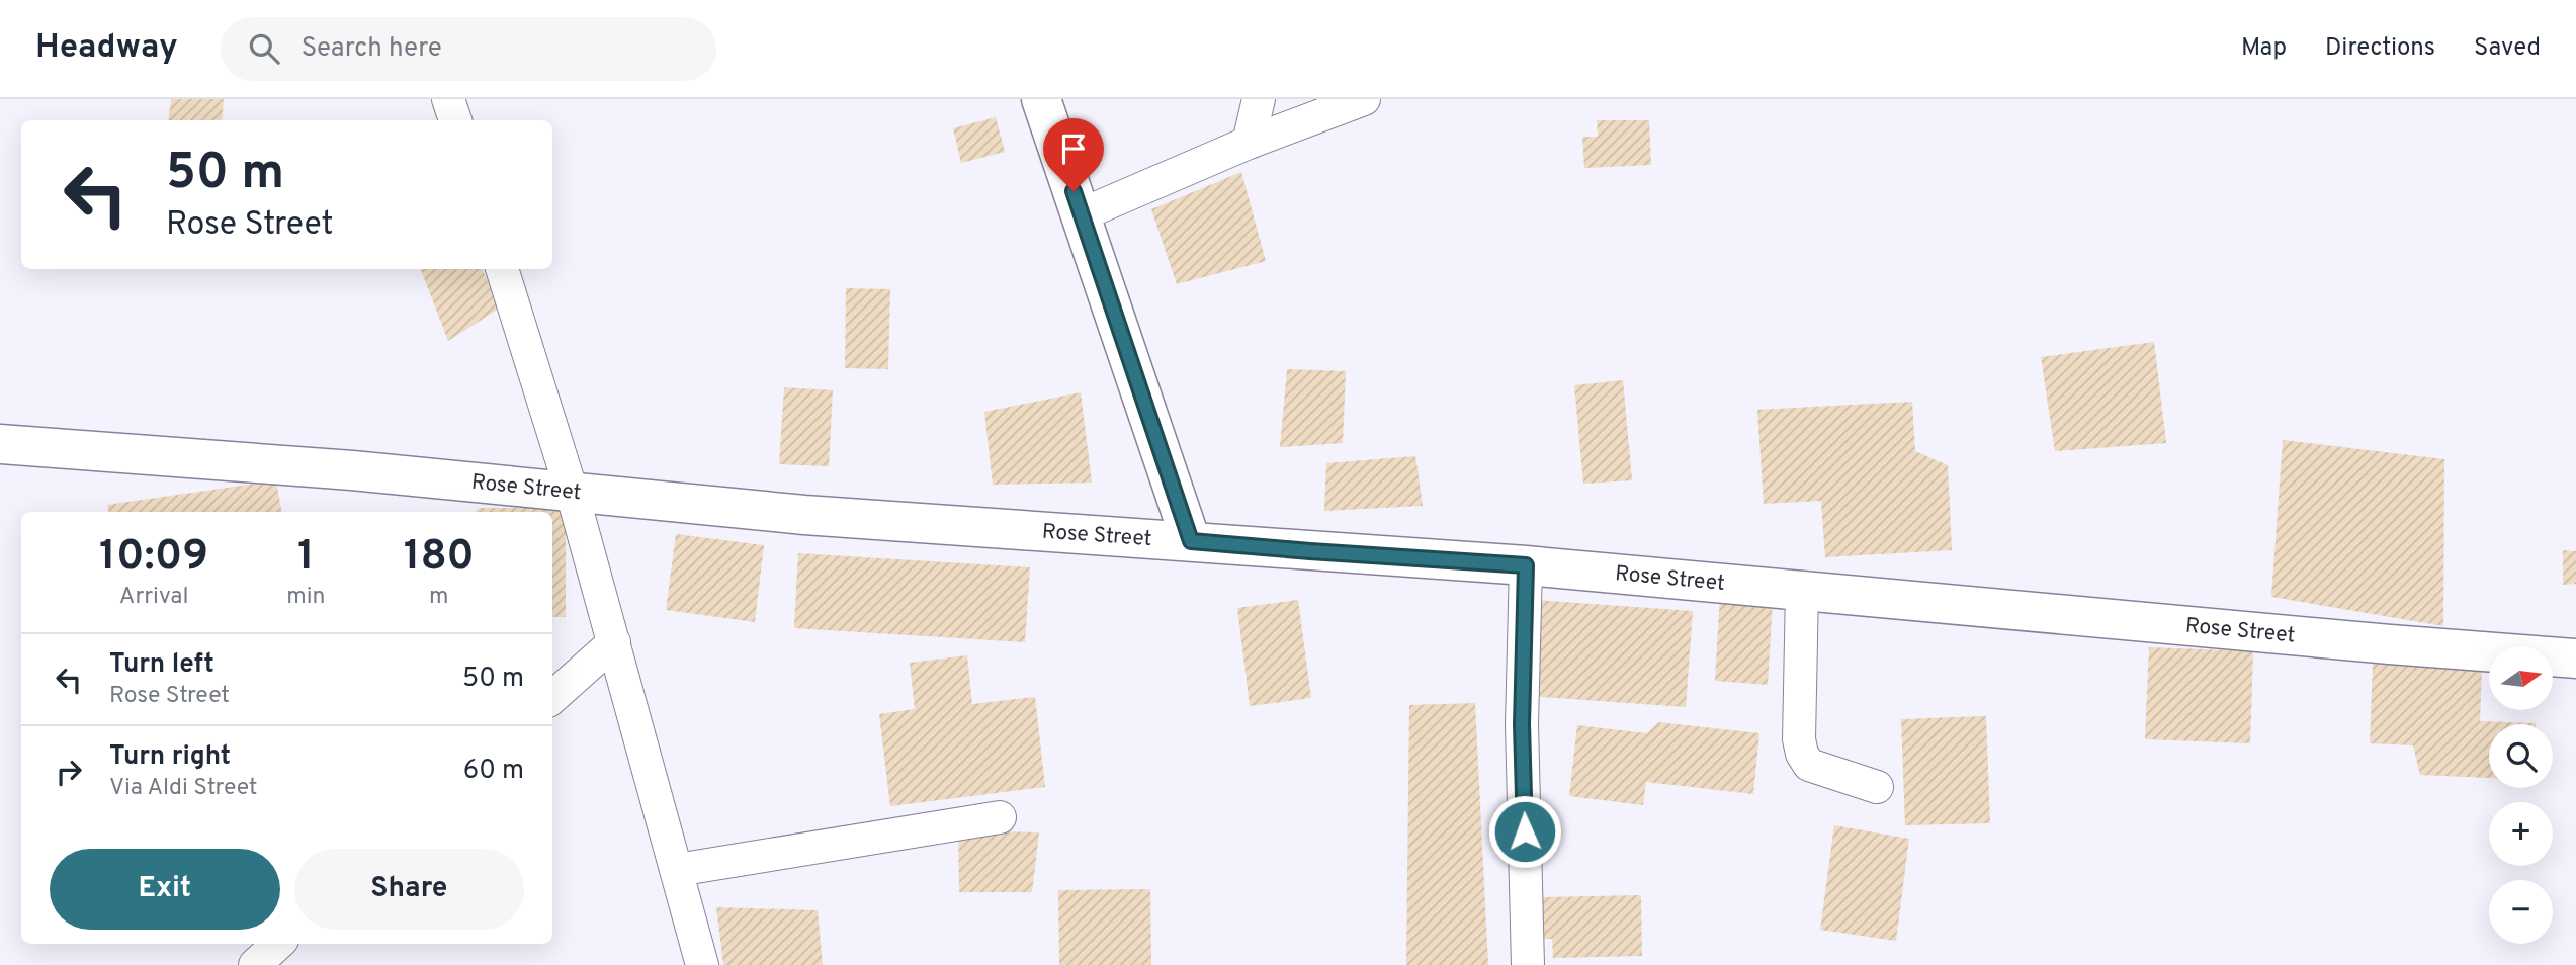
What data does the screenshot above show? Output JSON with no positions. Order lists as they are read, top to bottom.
{
  "streets": {
    "street": ["Rose Street"]
  },
  "north": "right",
  "page": {
    "header": "Headway",
    "search": "Search here",
    "nav": ["Map", "Directions", "Saved"],
    "turn": ["50 m", "Rose Street"],
    "eta": [
      "10:09",
      "Arrival",
      "1",
      "min",
      "180",
      "m"
    ],
    "list": [
      {
        "name": "Turn left",
        "note": "Rose Street",
        "value": "50 m"
      },
      {
        "name": "Turn right",
        "note": "Via Aldi Street",
        "value": "60 m"
      }
    ],
    "map_buttons": ["+", "−"],
    "buttons": ["Exit", "Share"]
  }
}
